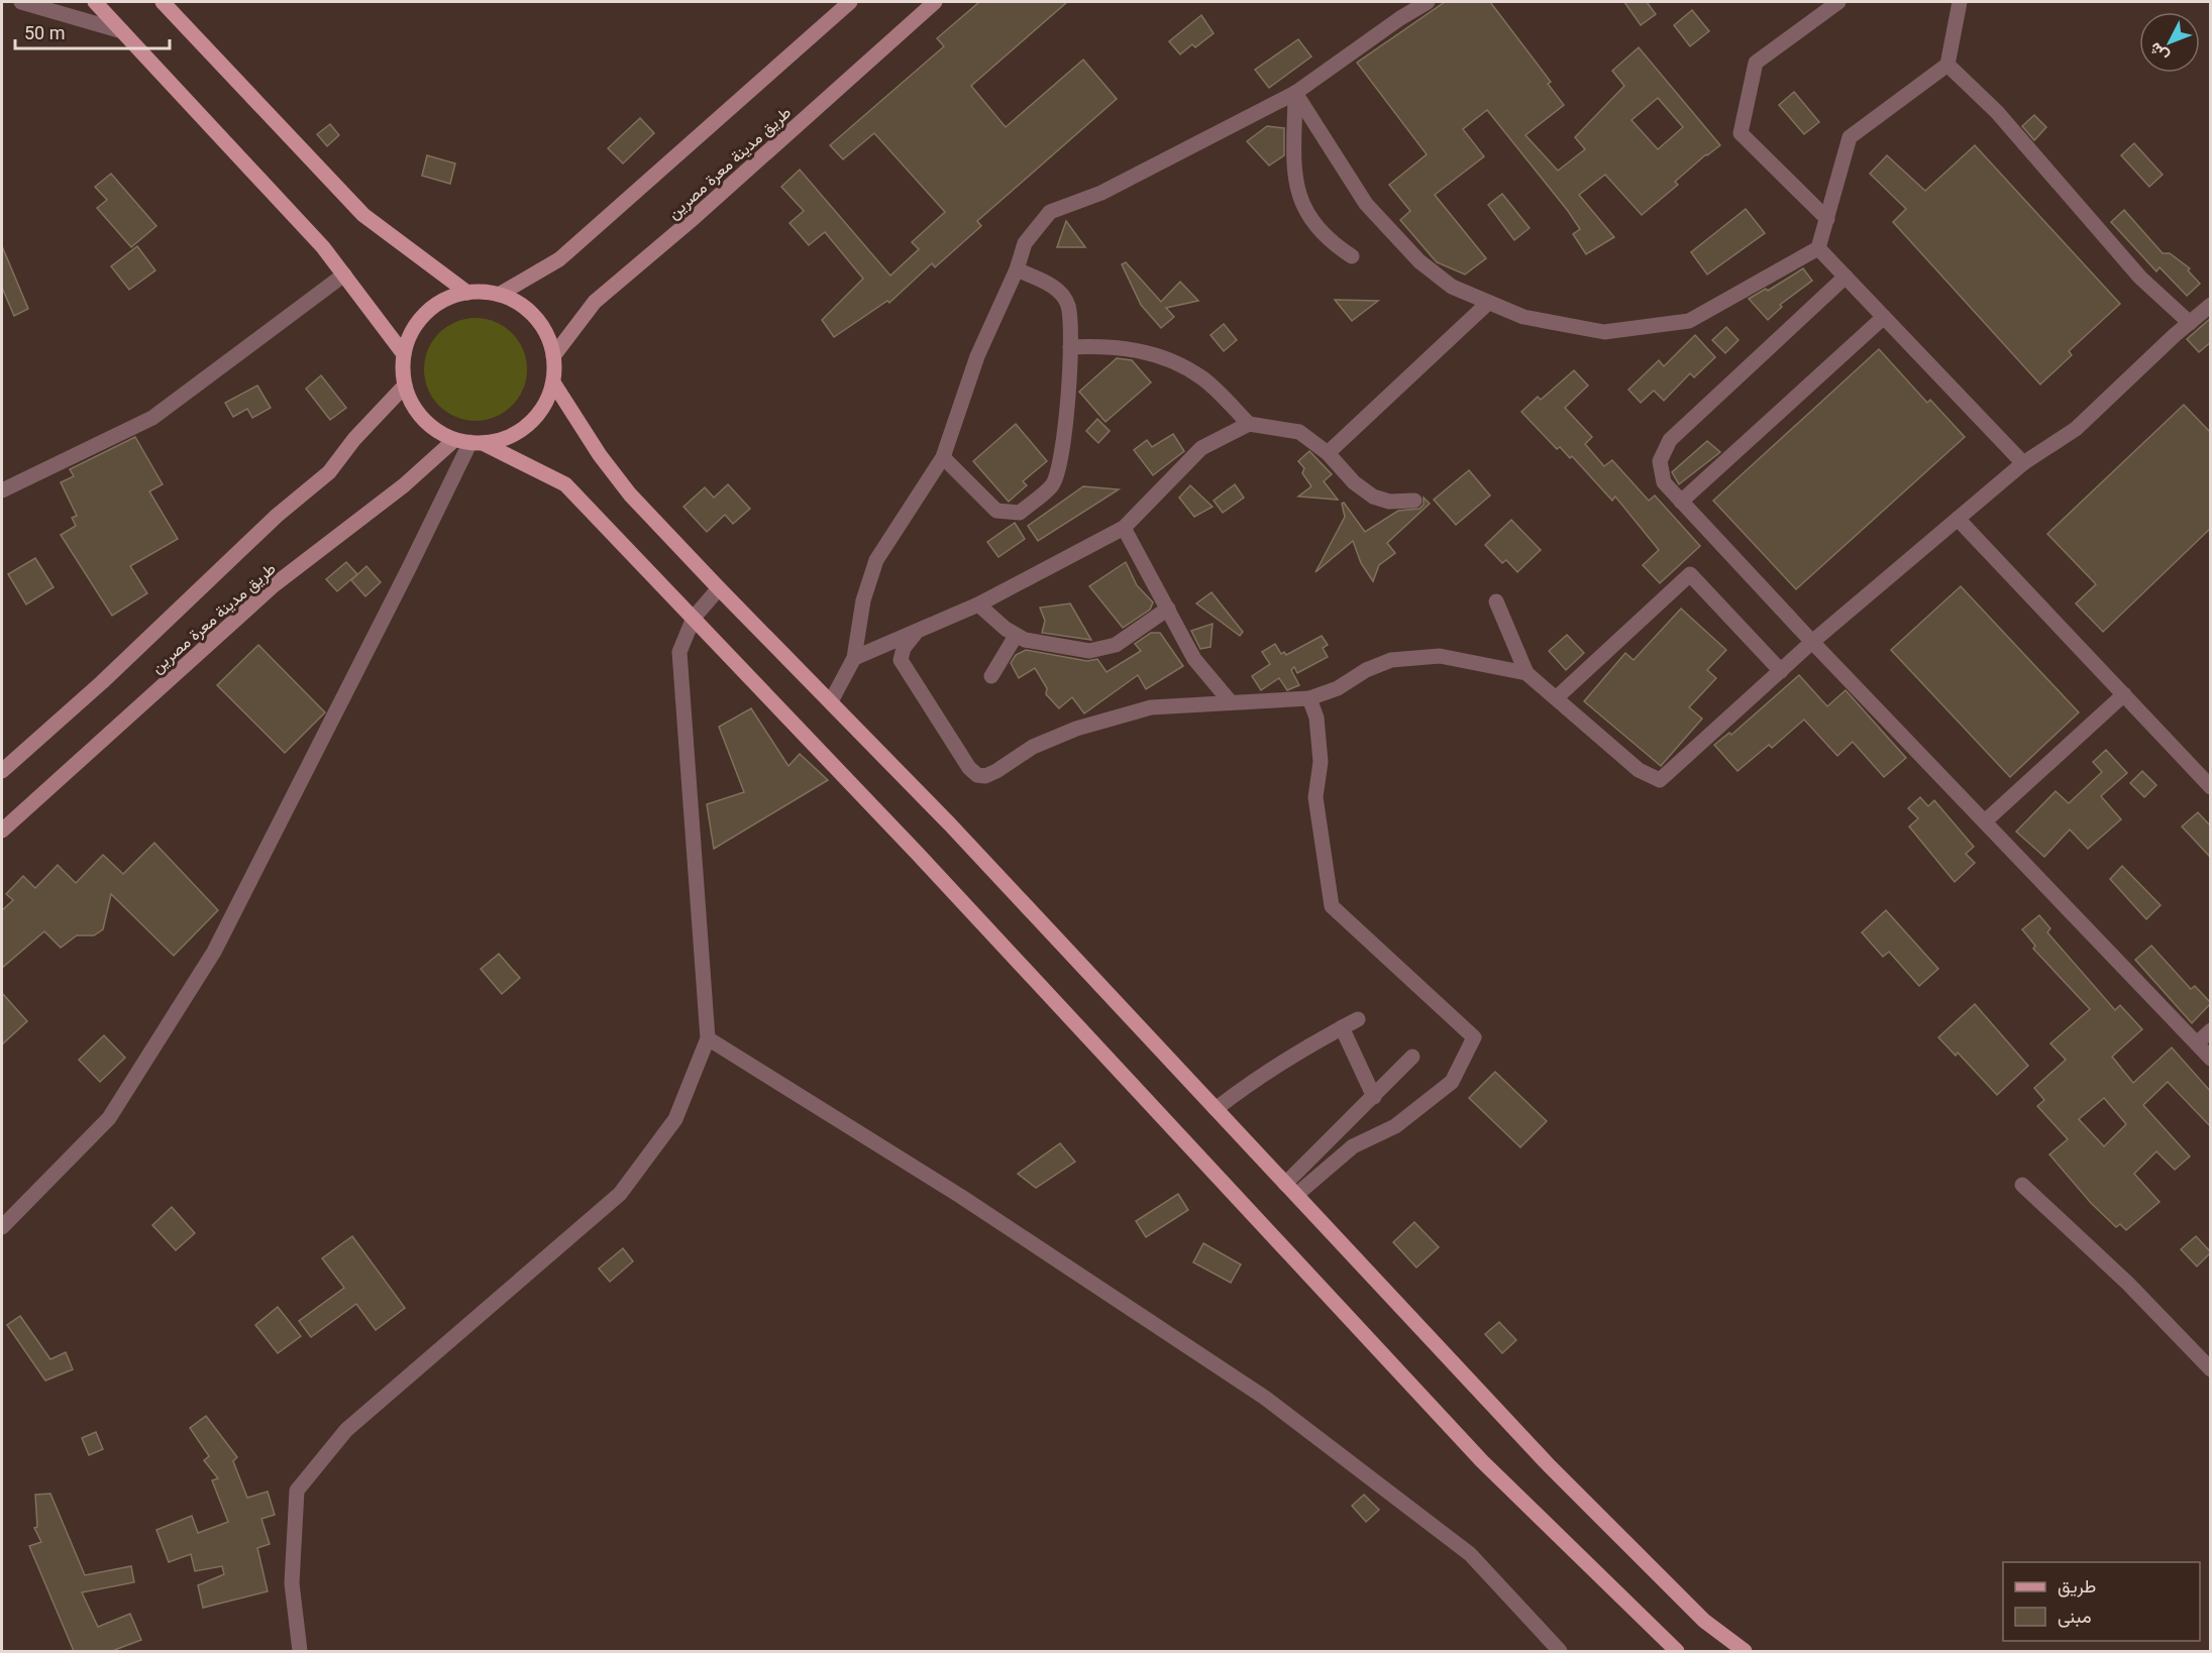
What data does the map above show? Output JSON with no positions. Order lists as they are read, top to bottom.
{
  "streets": {
    "main road": ["طريق مدينة معرة مصرين"]
  },
  "legend": ["طريق", "مبنى"],
  "scale_bar": "50 m",
  "north": "bottom left"
}
